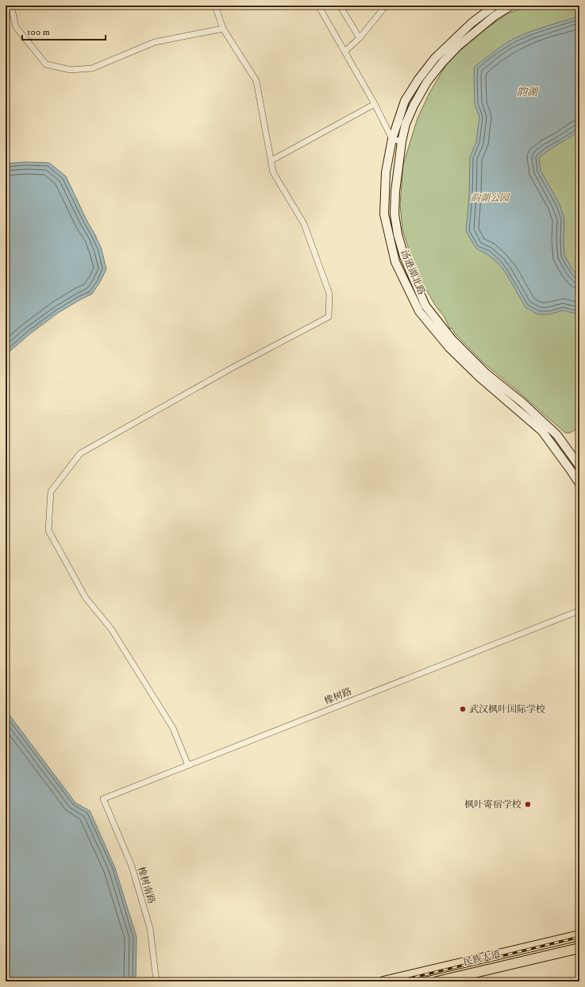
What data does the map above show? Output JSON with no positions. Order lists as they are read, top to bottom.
{
  "streets": {
    "main road": ["民族大道"],
    "street": ["汤逊湖北路", "橡树路", "橡树南路"]
  },
  "crossings": [
    ["橡树路", "橡树南路"]
  ],
  "water": ["韵湖"],
  "parks": ["韵湖公园"],
  "places": ["武汉枫叶国际学校", "枫叶寄宿学校"],
  "scale_bar": "100 m"
}
